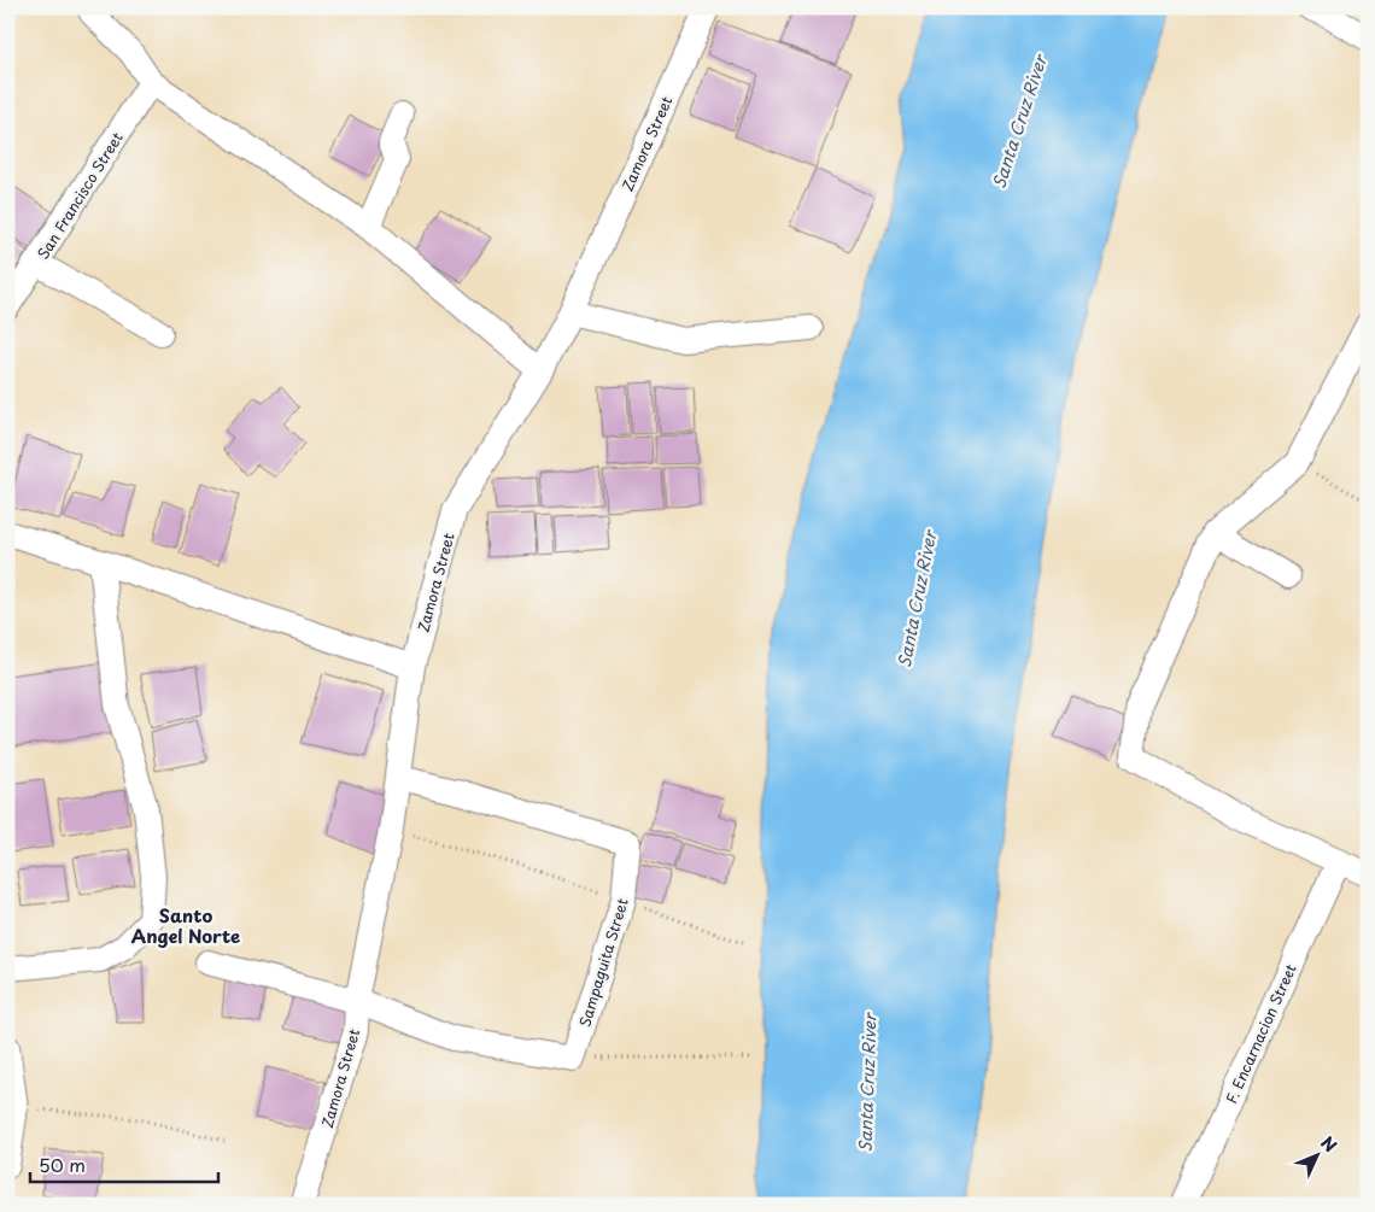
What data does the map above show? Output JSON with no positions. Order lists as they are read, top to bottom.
{
  "streets": {
    "street": [
      "Zamora Street",
      "San Francisco Street",
      "Sampaguita Street",
      "F. Encarnacion Street"
    ]
  },
  "crossings": [
    ["Zamora Street", "Sampaguita Street"]
  ],
  "districts": ["Santo Angel Norte"],
  "water": ["Santa Cruz River"],
  "scale_bar": "50 m",
  "north": "top right"
}
